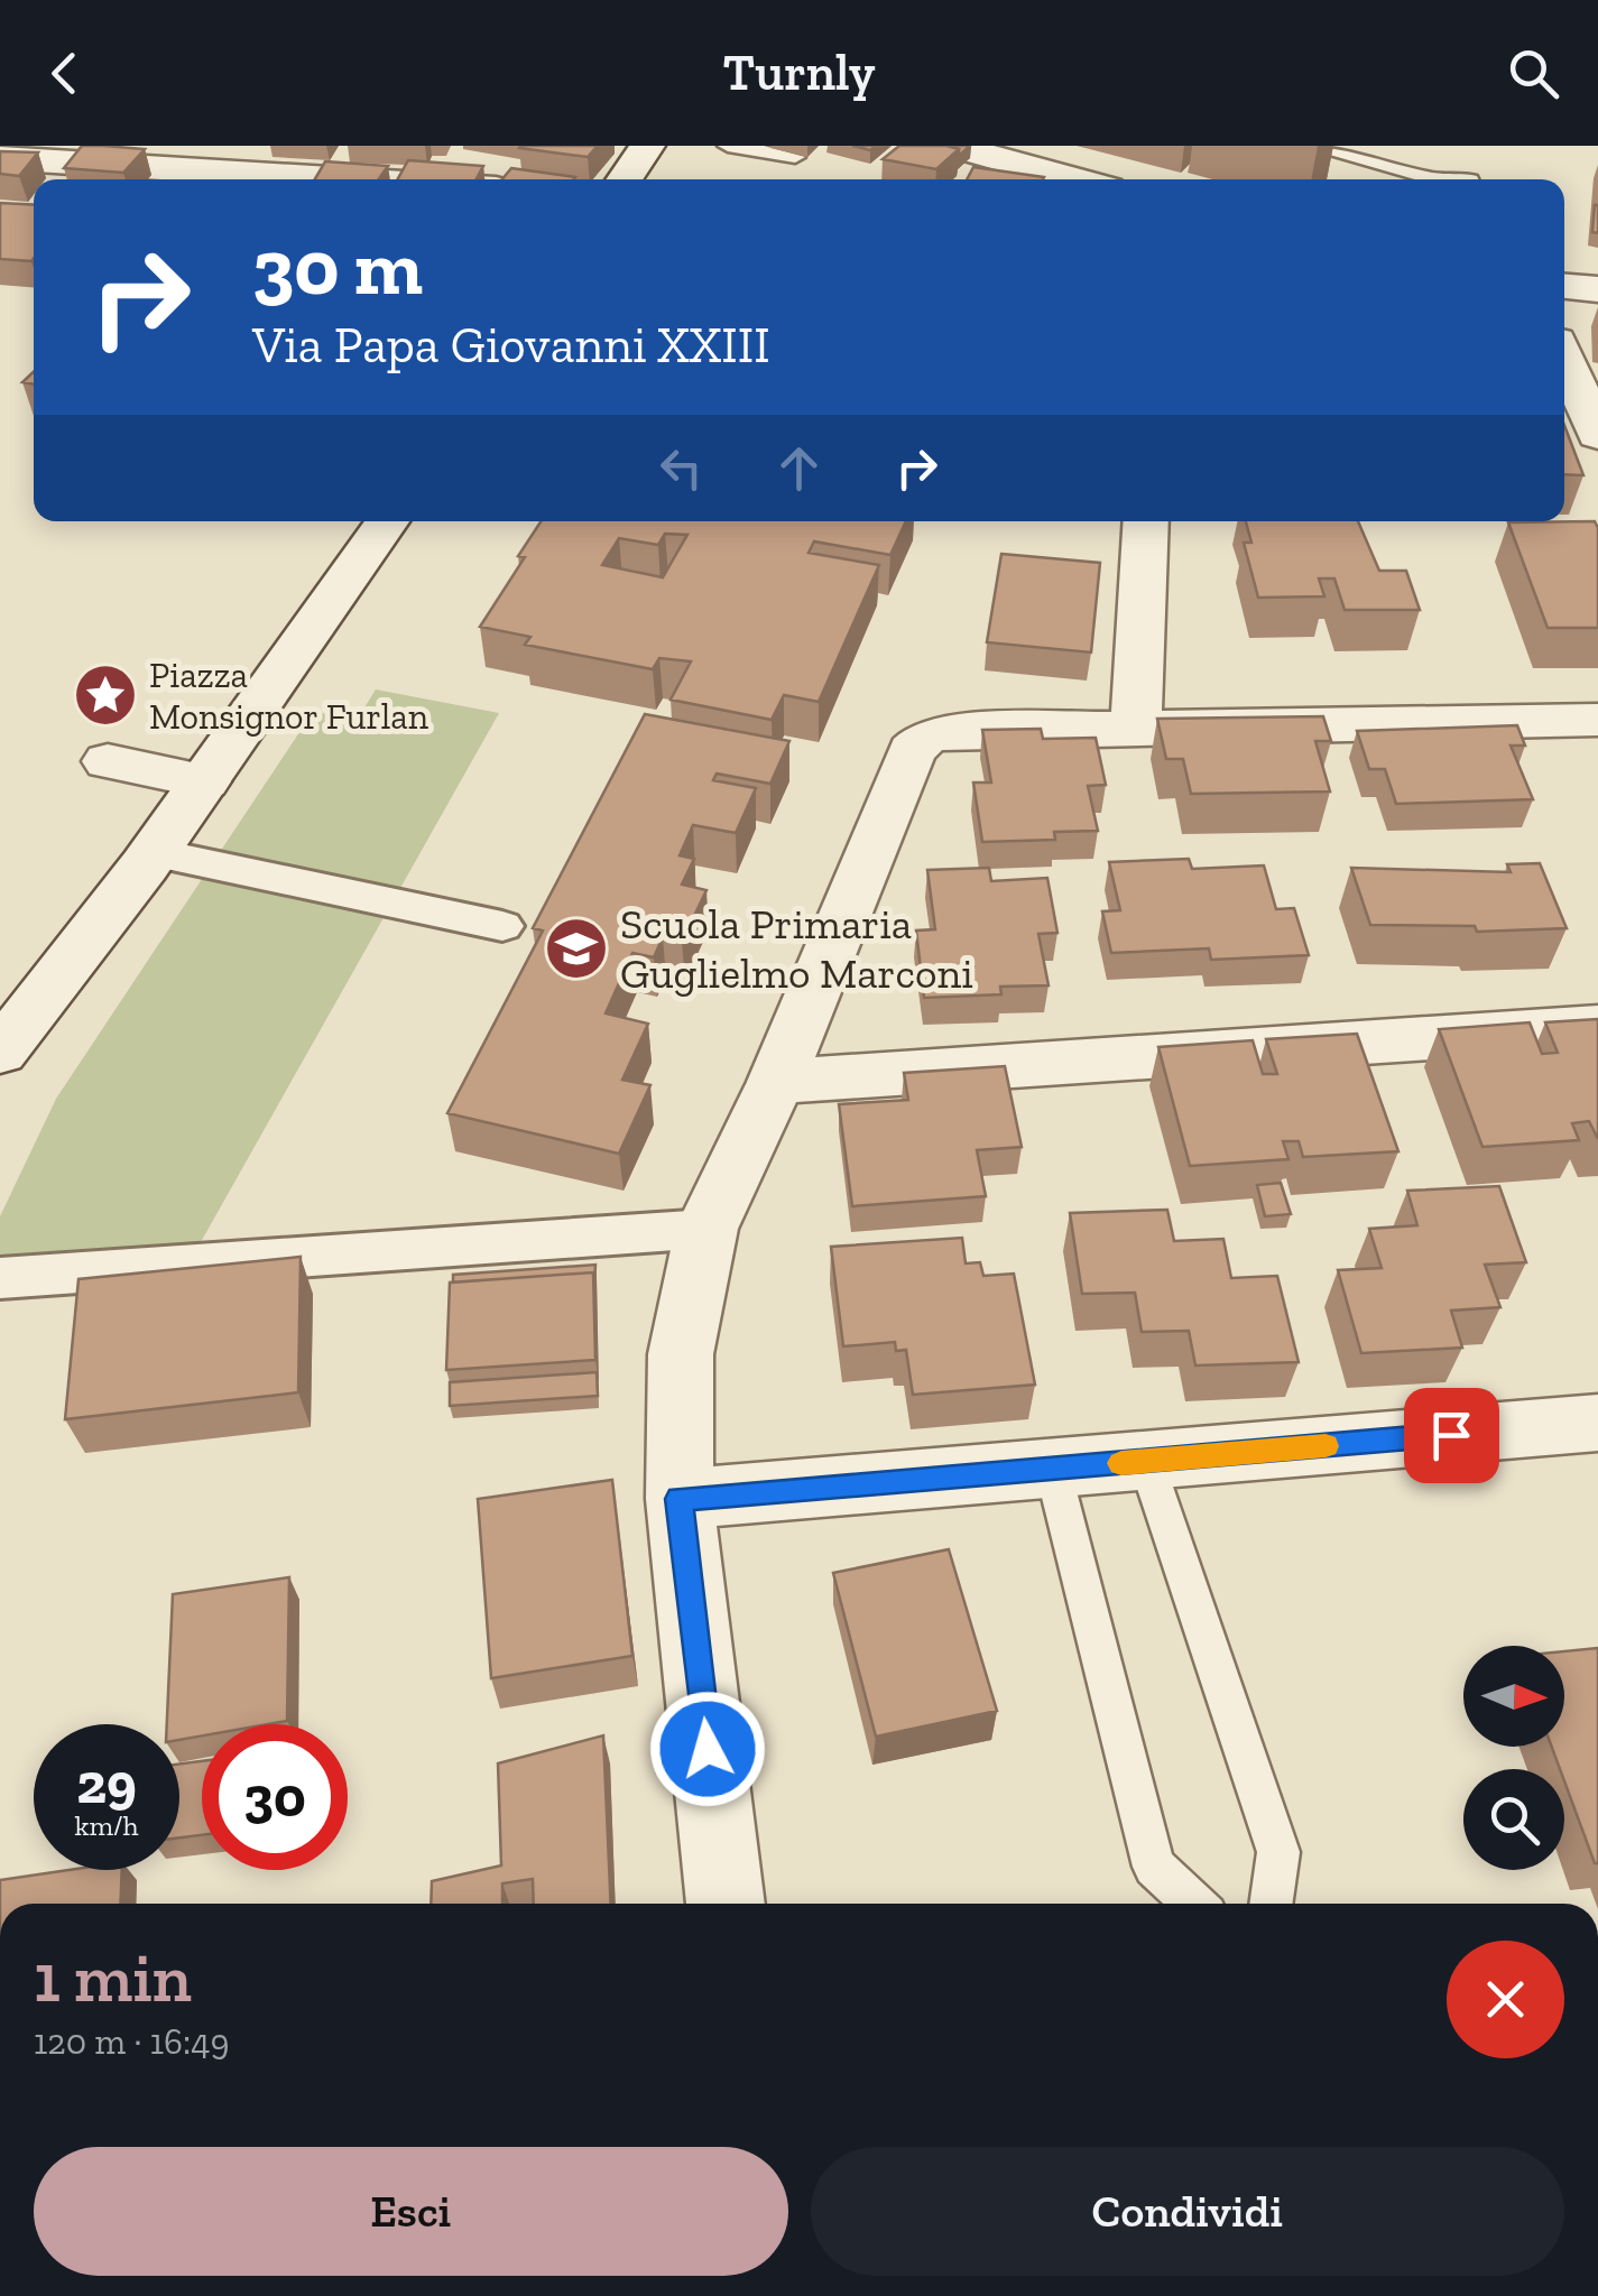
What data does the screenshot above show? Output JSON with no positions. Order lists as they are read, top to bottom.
{
  "places": {
    "place": ["Piazza Monsignor Furlan"],
    "school or university": ["Scuola Primaria Guglielmo Marconi"]
  },
  "north": "right",
  "page": {
    "header": "Turnly",
    "turn": ["30 m", "Via Papa Giovanni XXIII"],
    "speed": "29 km/h",
    "limit": "30",
    "heading": ["1 min", "120 m · 16:49"],
    "buttons": ["Esci", "Condividi"]
  }
}
